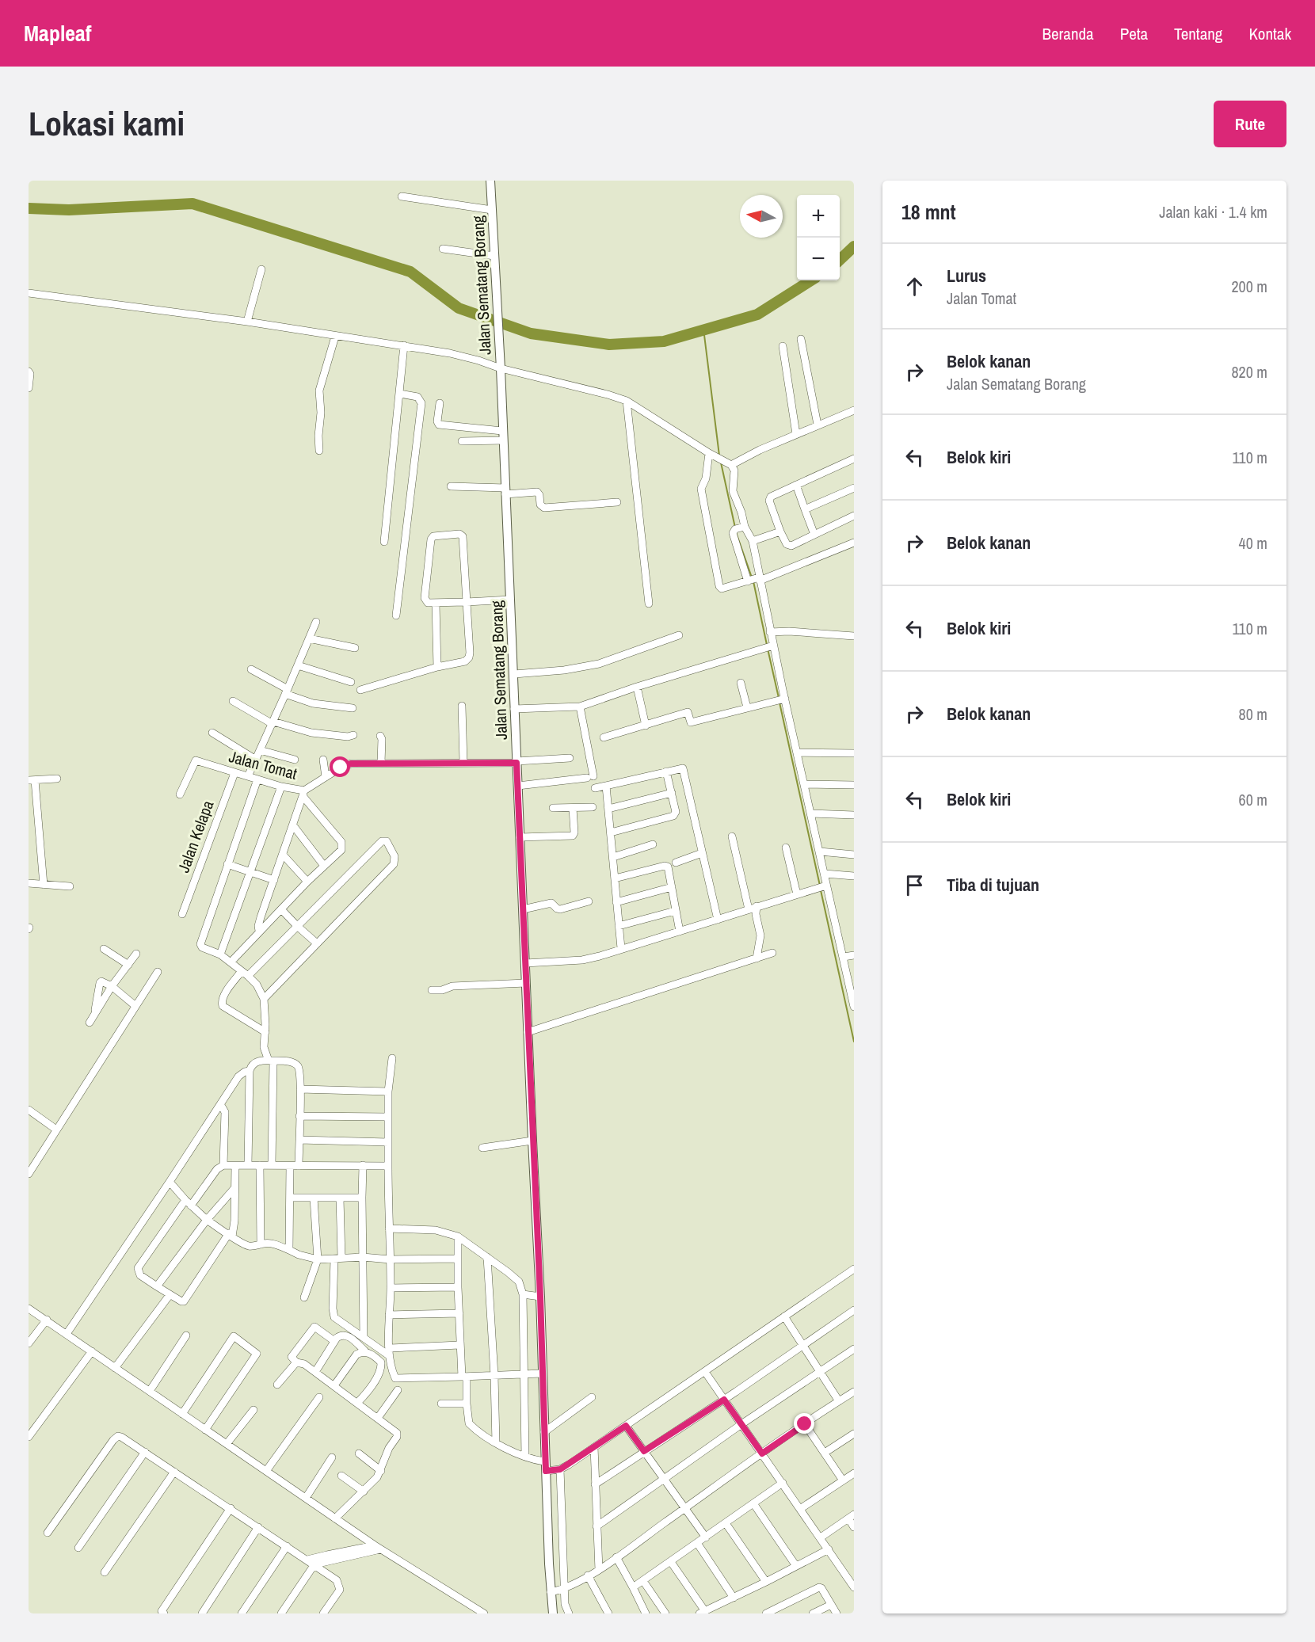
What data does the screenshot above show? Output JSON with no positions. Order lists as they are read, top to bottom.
{
  "streets": {
    "street": ["Jalan Sematang Borang", "Jalan Tomat", "Jalan Kelapa"]
  },
  "crossings": [
    ["Jalan Sematang Borang", "Jalan Tomat"],
    ["Jalan Tomat", "Jalan Kelapa"]
  ],
  "north": "left",
  "page": {
    "header": "Mapleaf",
    "nav": [
      "Beranda",
      "Peta",
      "Tentang",
      "Kontak"
    ],
    "buttons": "Rute",
    "title": "Lokasi kami",
    "heading": ["18 mnt", "Jalan kaki · 1.4 km"],
    "map_buttons": ["+", "−"],
    "list": [
      ["Lurus", "Jalan Tomat", "200 m"],
      ["Belok kanan", "Jalan Sematang Borang", "820 m"],
      ["Belok kiri", "110 m"],
      ["Belok kanan", "40 m"],
      ["Belok kiri", "110 m"],
      ["Belok kanan", "80 m"],
      ["Belok kiri", "60 m"],
      "Tiba di tujuan"
    ]
  }
}
